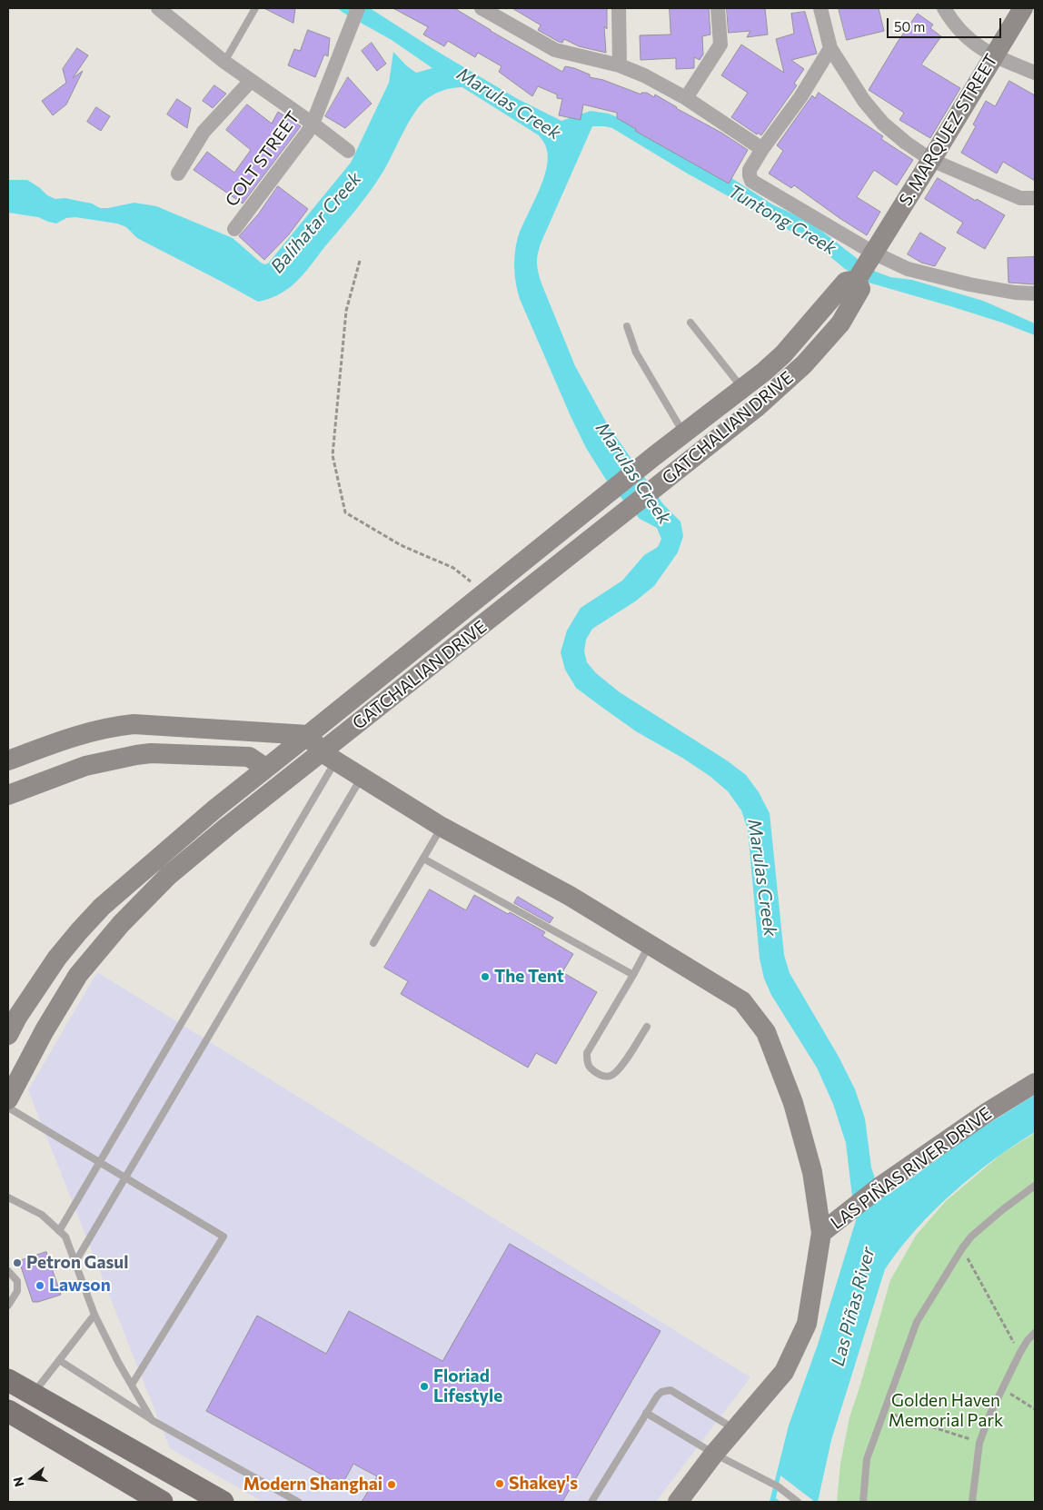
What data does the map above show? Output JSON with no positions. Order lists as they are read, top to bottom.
{
  "streets": {
    "street": [
      "S. MARQUEZ STREET",
      "COLT STREET",
      "GATCHALIAN DRIVE",
      "LAS PIÑAS RIVER DRIVE"
    ]
  },
  "crossings": [
    ["S. MARQUEZ STREET", "GATCHALIAN DRIVE"]
  ],
  "water": [
    "Marulas Creek",
    "Tuntong Creek",
    "Balihatar Creek",
    "Las Piñas River"
  ],
  "parks": ["Golden Haven Memorial Park"],
  "places": [
    "The Tent",
    "Petron Gasul",
    "Lawson",
    "Floriad Lifestyle",
    "Shakey's",
    "Modern Shanghai"
  ],
  "scale_bar": "50 m",
  "north": "left"
}
